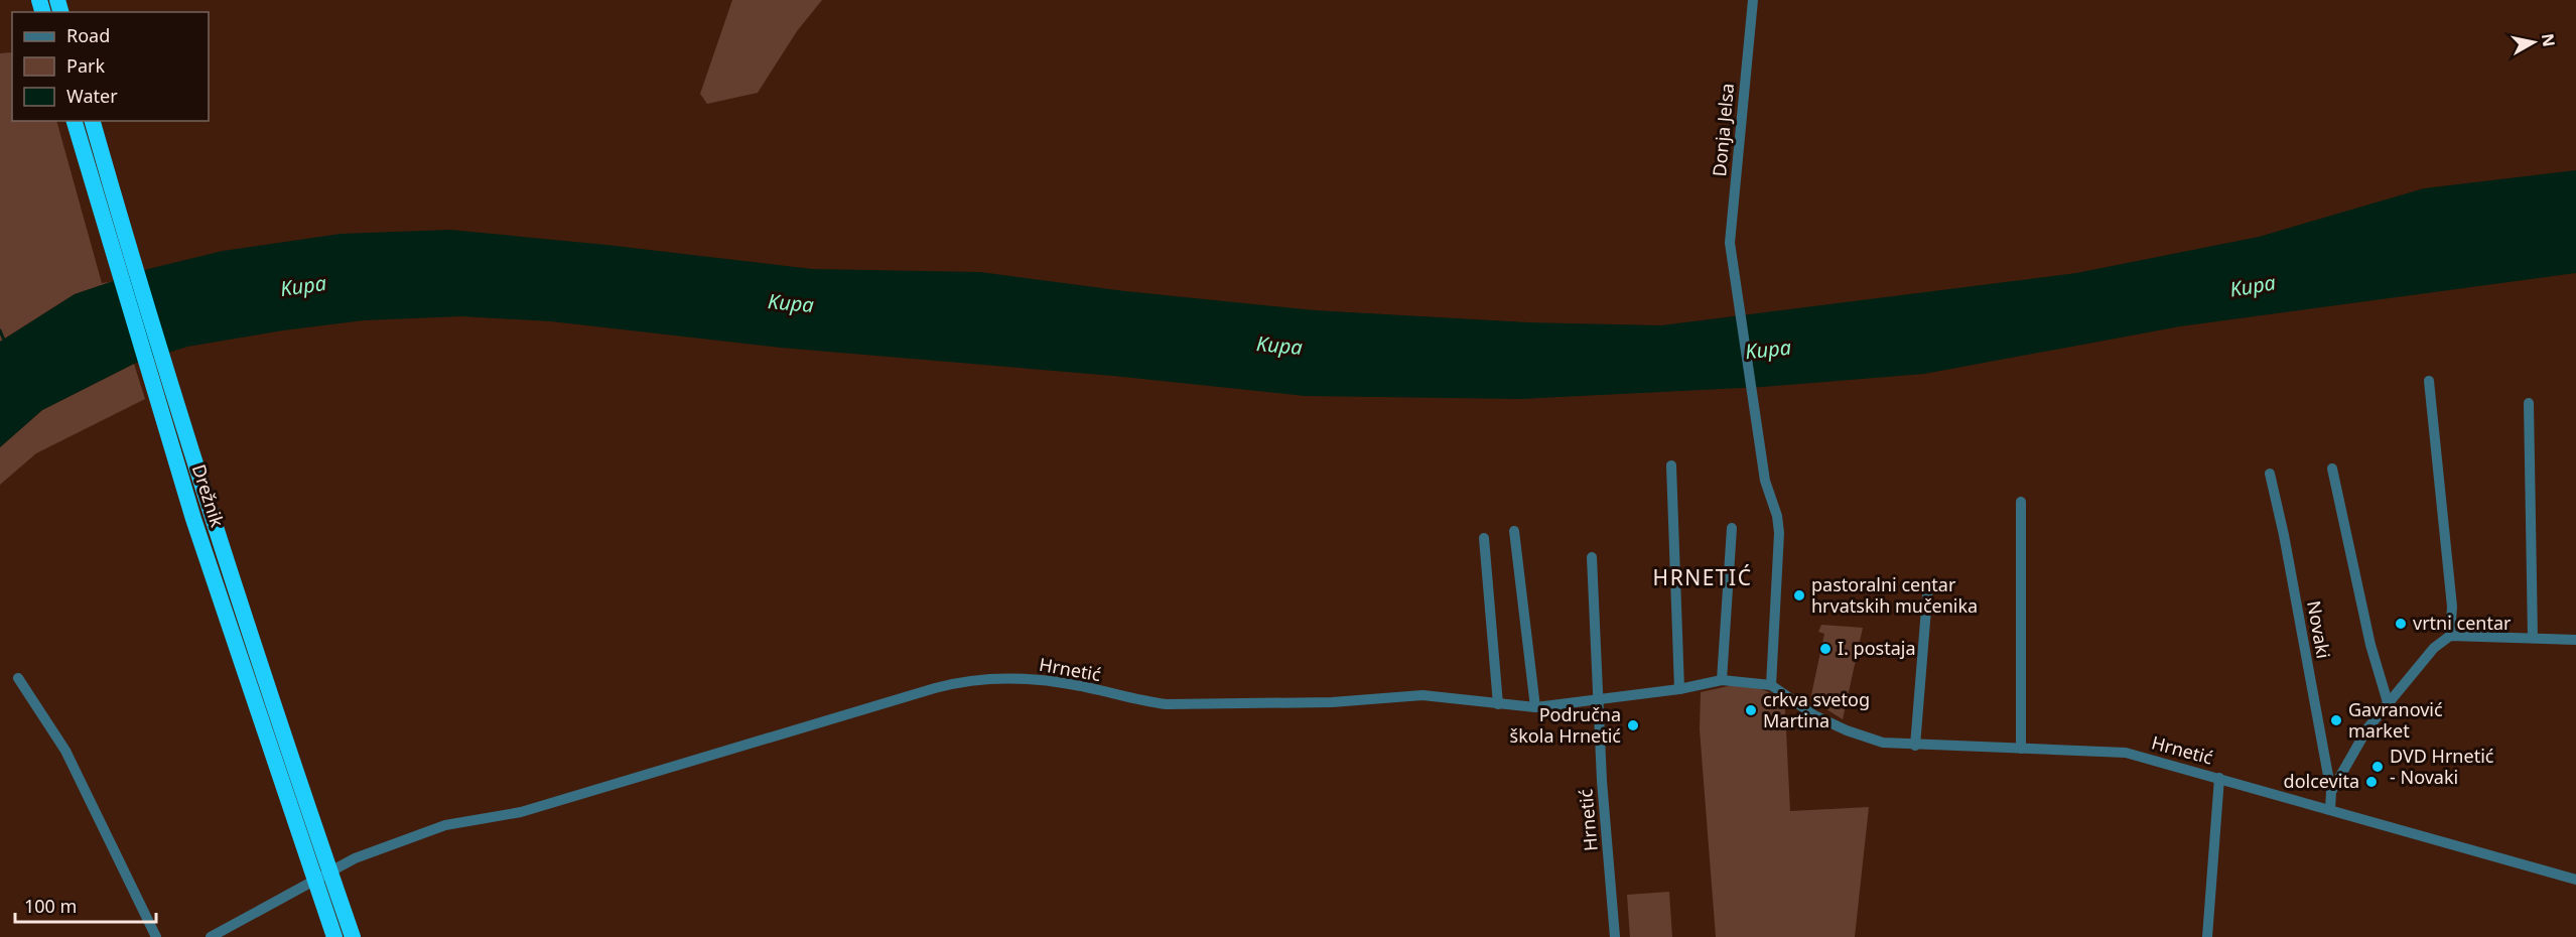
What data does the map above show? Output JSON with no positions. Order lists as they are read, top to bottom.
{
  "streets": {
    "highway": ["Drežnik"],
    "street": ["Donja Jelsa", "Novaki", "Hrnetić"]
  },
  "crossings": [
    ["Donja Jelsa", "Hrnetić"],
    ["Novaki", "Hrnetić"]
  ],
  "districts": ["HRNETIĆ"],
  "water": ["Kupa"],
  "places": [
    "pastoralni centar hrvatskih mučenika",
    "vrtni centar",
    "I. postaja",
    "crkva svetog Martina",
    "Gavranović market",
    "Područna škola Hrnetić",
    "DVD Hrnetić - Novaki",
    "dolcevita"
  ],
  "legend": ["Road", "Park", "Water"],
  "scale_bar": "100 m",
  "north": "right"
}
